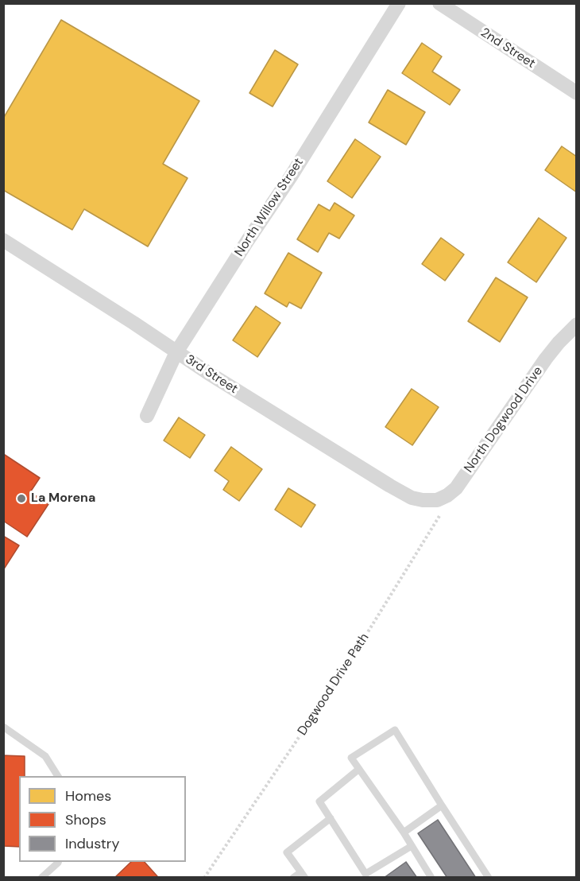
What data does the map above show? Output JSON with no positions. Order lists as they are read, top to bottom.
{
  "streets": {
    "street": [
      "2nd Street",
      "North Willow Street",
      "3rd Street",
      "North Dogwood Drive"
    ],
    "path": ["Dogwood Drive Path"]
  },
  "crossings": [
    ["North Willow Street", "3rd Street"],
    ["3rd Street", "North Dogwood Drive"]
  ],
  "places": ["La Morena"],
  "legend": ["Homes", "Shops", "Industry"]
}
